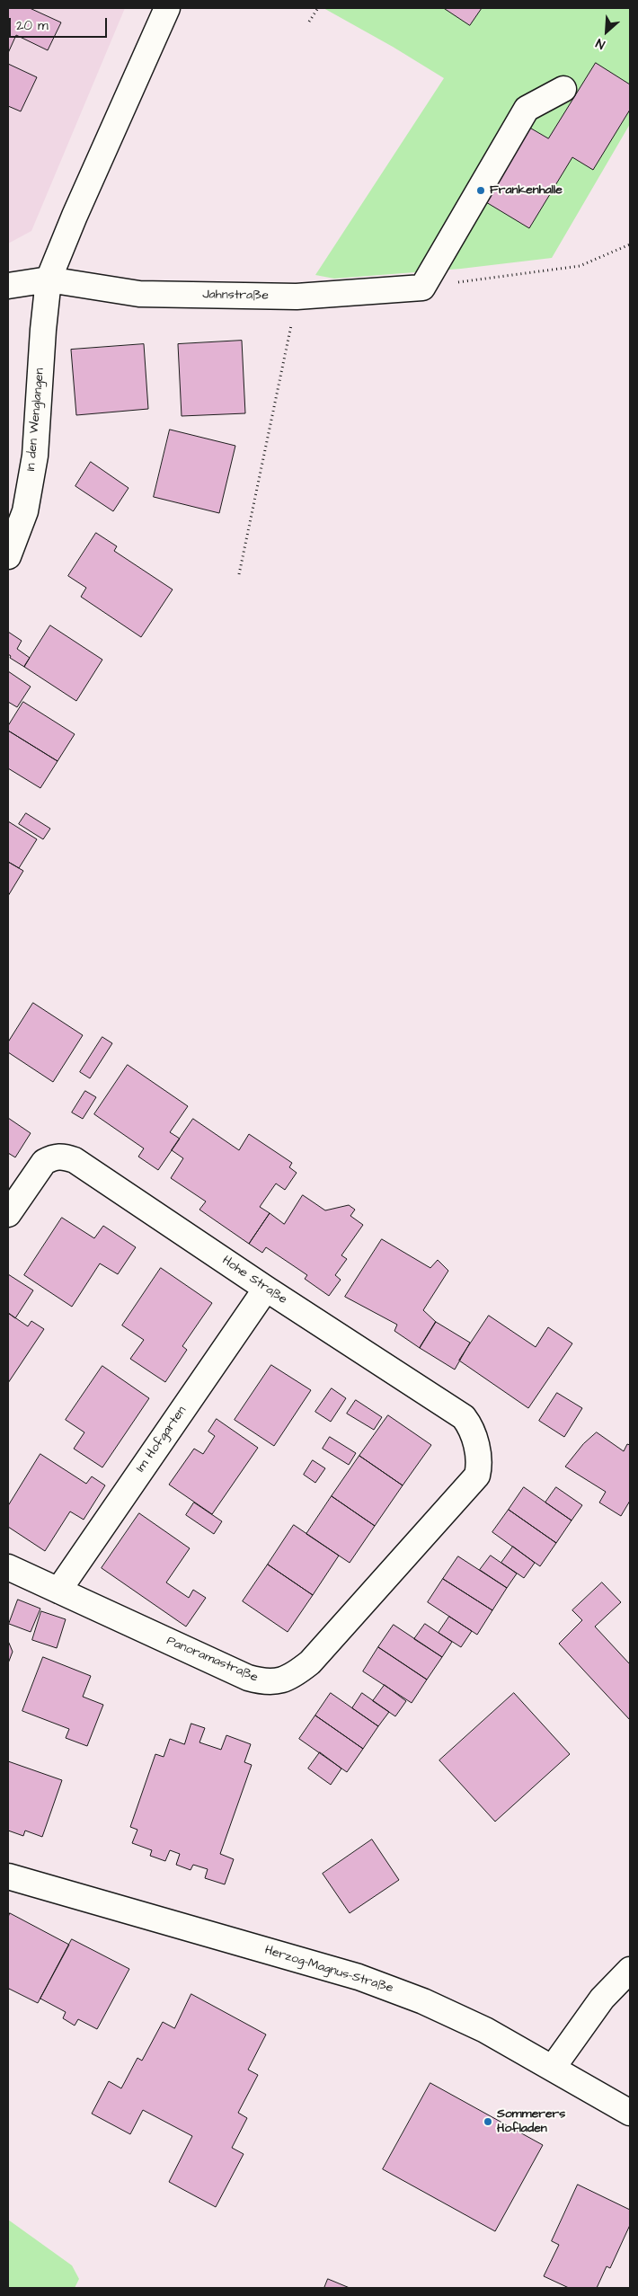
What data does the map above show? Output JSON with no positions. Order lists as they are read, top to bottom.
{
  "streets": {
    "street": [
      "Jahnstraße",
      "In den Wenglangen",
      "Hohe Straße",
      "Im Hofgarten",
      "Panoramastraße",
      "Herzog-Magnus-Straße"
    ]
  },
  "crossings": [
    ["Jahnstraße", "In den Wenglangen"],
    ["Hohe Straße", "Im Hofgarten"],
    ["Hohe Straße", "Panoramastraße"],
    ["Im Hofgarten", "Panoramastraße"]
  ],
  "places": ["Frankenhalle", "Sommerers Hofladen"],
  "scale_bar": "20 m",
  "north": "bottom left"
}
